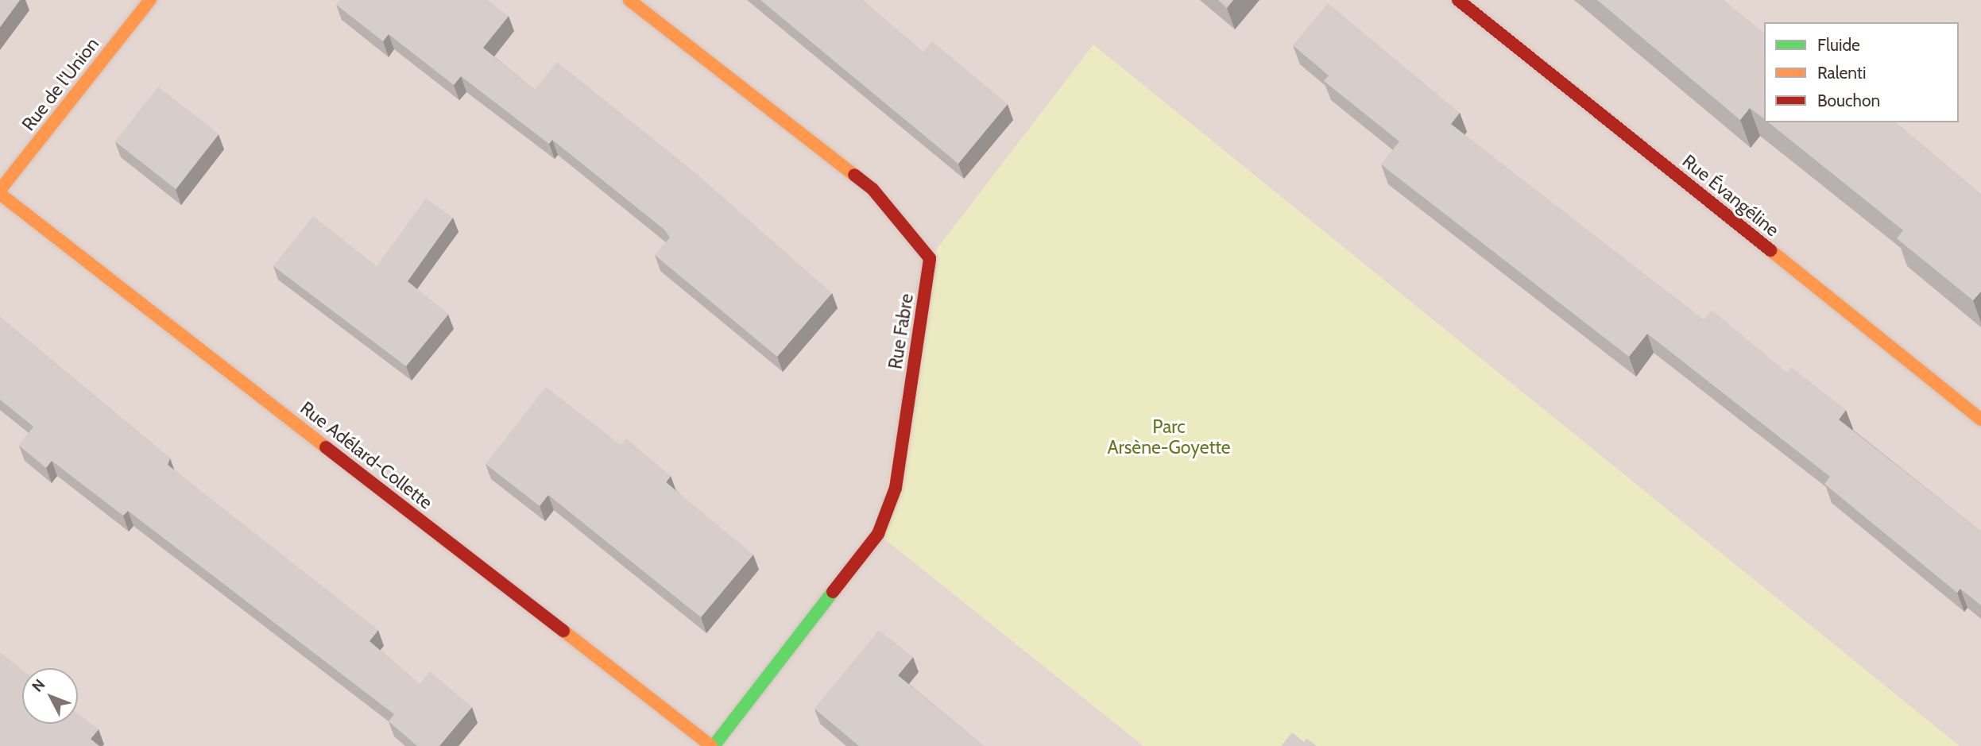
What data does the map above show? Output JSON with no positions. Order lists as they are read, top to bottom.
{
  "streets": {
    "street": [
      "Rue de l'Union",
      "Rue Évangéline",
      "Rue Fabre",
      "Rue Adélard-Collette"
    ]
  },
  "crossings": [
    ["Rue de l'Union", "Rue Adélard-Collette"],
    ["Rue Fabre", "Rue Adélard-Collette"]
  ],
  "parks": ["Parc Arsène-Goyette"],
  "legend": ["Fluide", "Ralenti", "Bouchon"],
  "north": "top left"
}
